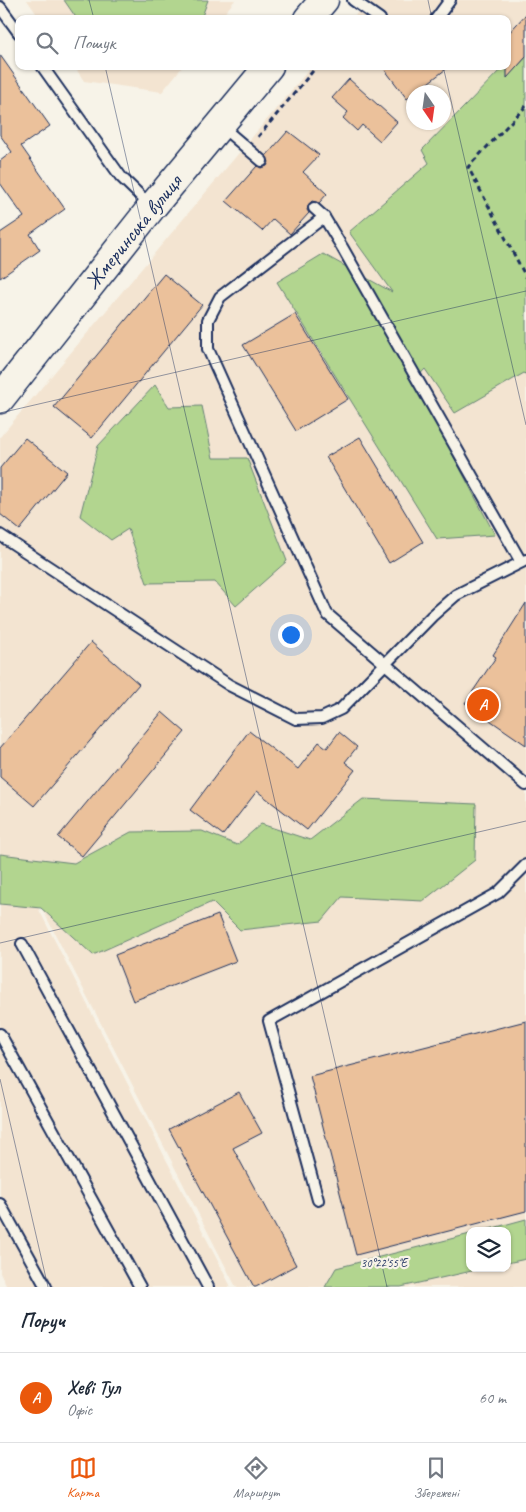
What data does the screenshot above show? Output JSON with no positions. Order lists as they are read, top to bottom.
{
  "streets": {
    "main road": ["Жмеринська вулиця"]
  },
  "north": "bottom",
  "page": {
    "search": "Пошук",
    "pins": "A",
    "heading": "Поруч",
    "list": [
      {
        "mark": "A",
        "name": "Хеві Тул",
        "note": "Офіс",
        "value": "60 m"
      }
    ],
    "nav": ["Карта", "Маршрут", "Збережені"]
  },
  "coordinates": ["30°22'55\"E"]
}
